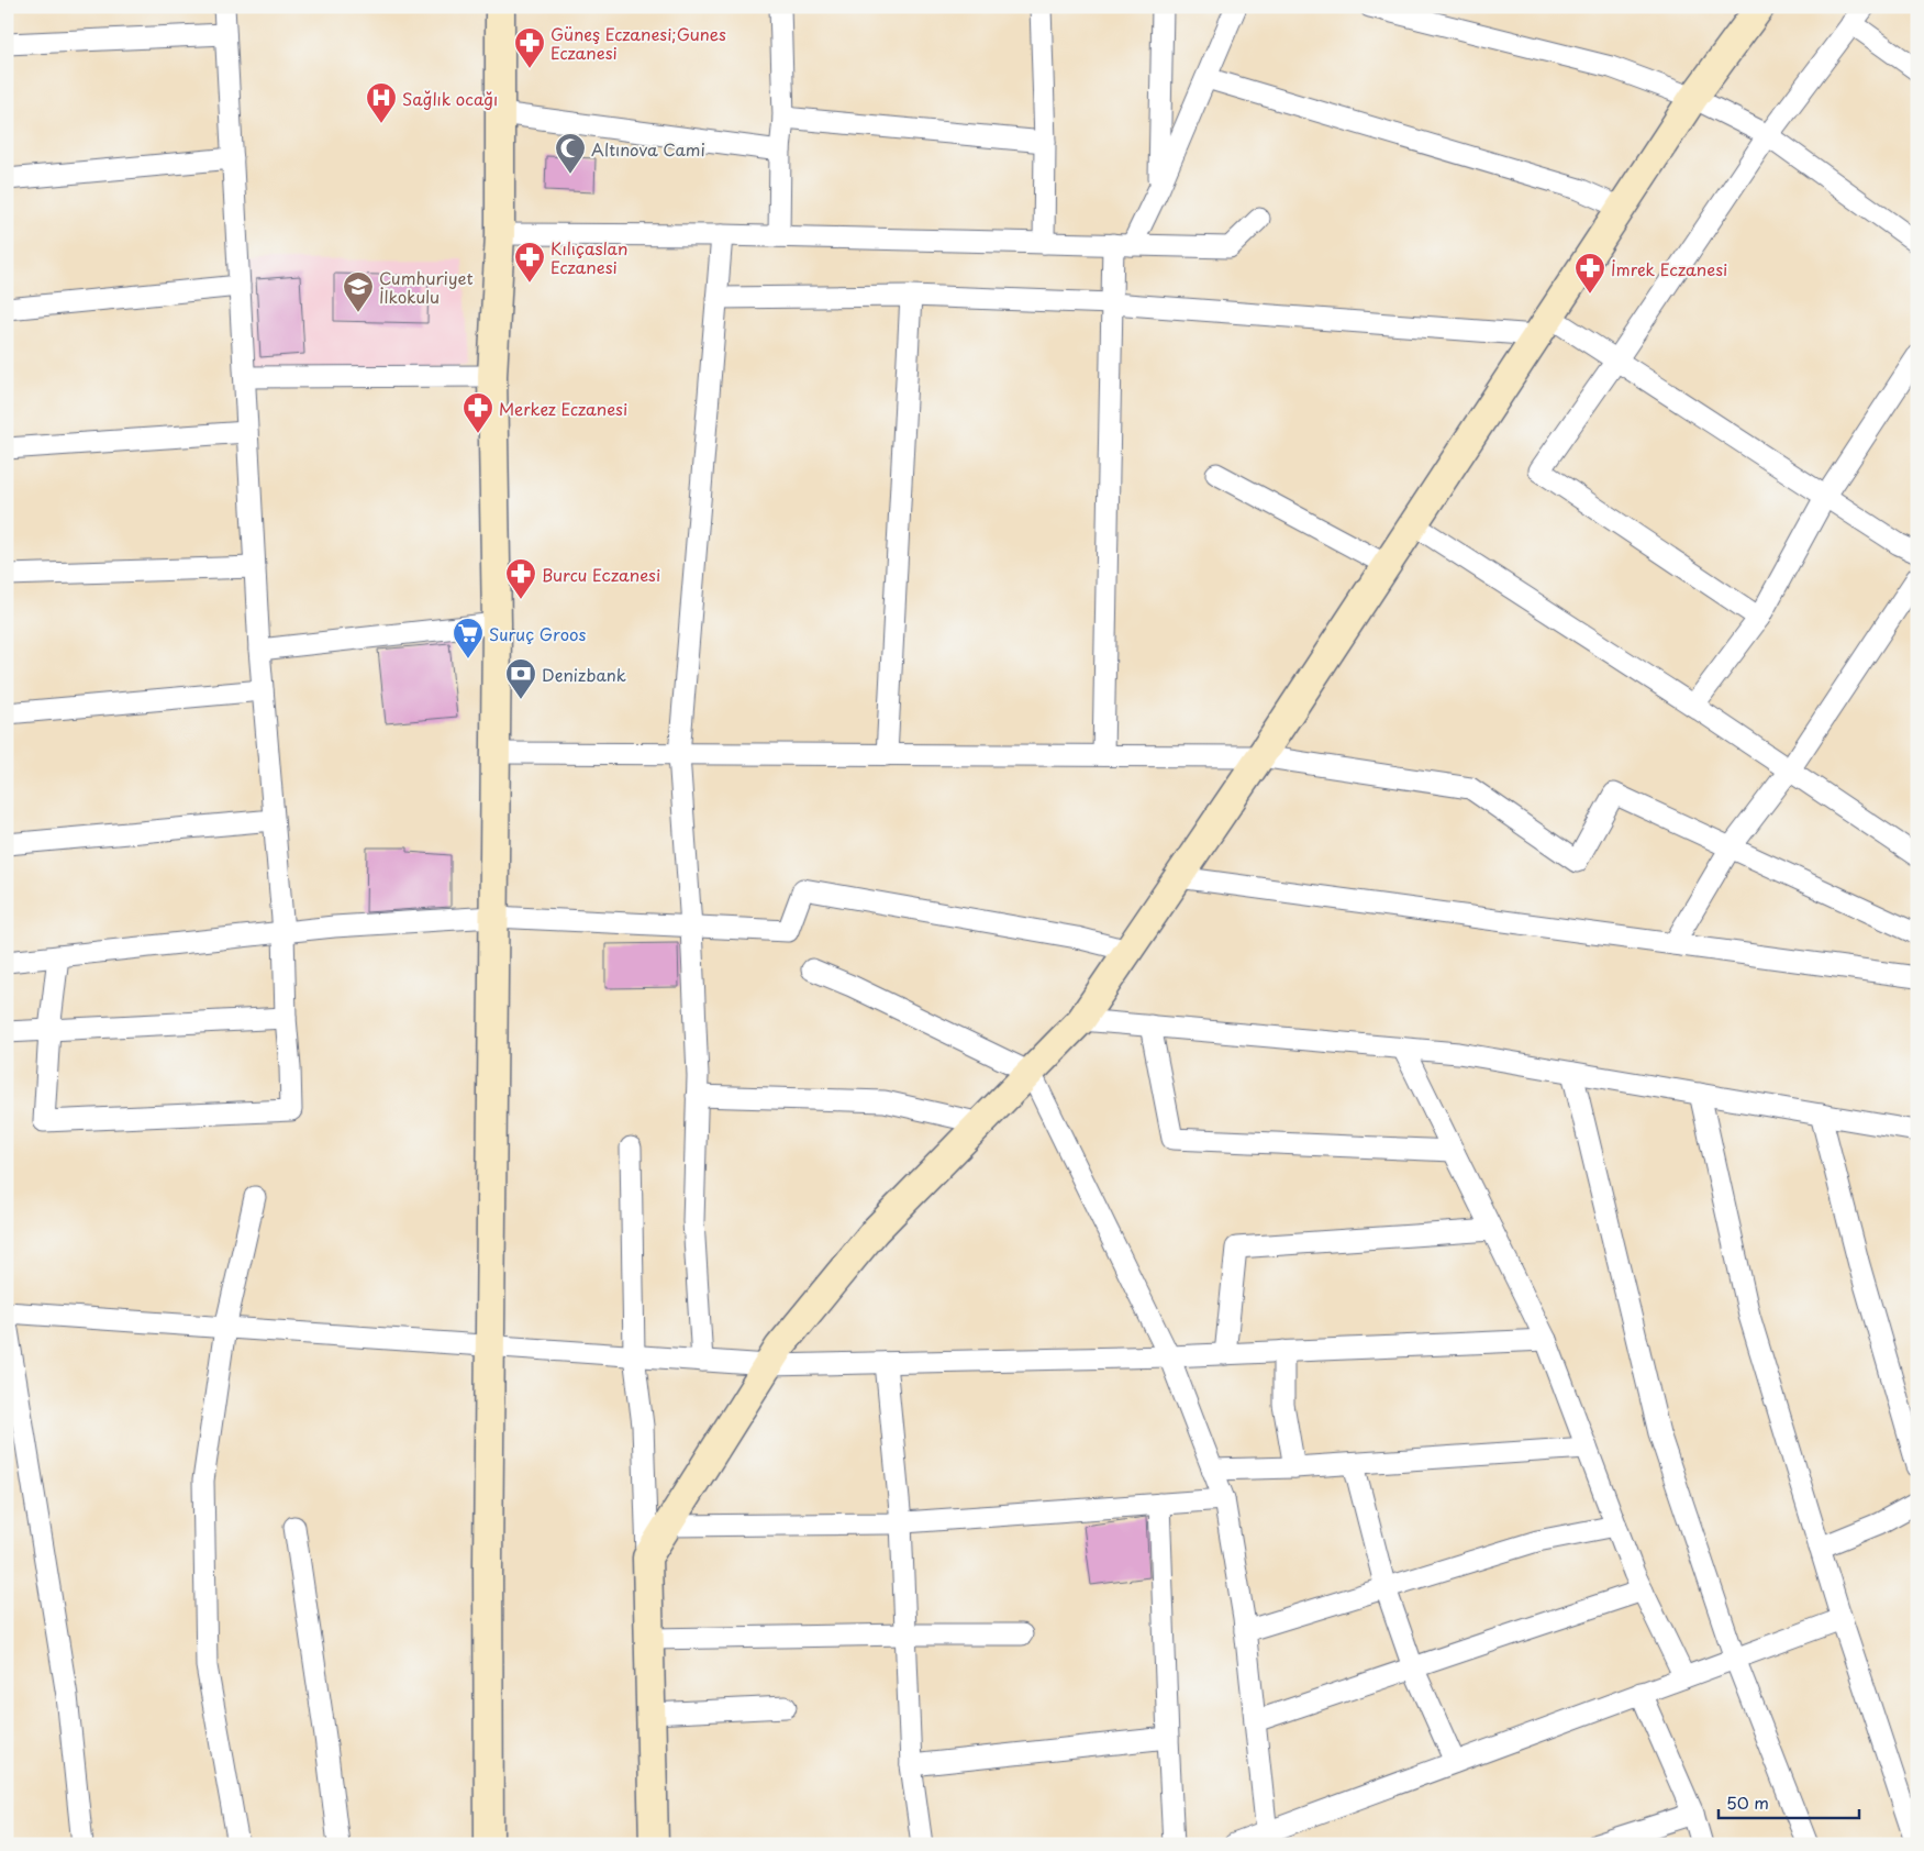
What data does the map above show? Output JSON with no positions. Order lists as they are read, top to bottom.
{
  "places": {
    "pharmacy": [
      "Güneş Eczanesi;Gunes Eczanesi",
      "Kılıçaslan Eczanesi",
      "İmrek Eczanesi",
      "Merkez Eczanesi",
      "Burcu Eczanesi"
    ],
    "hospital": ["Sağlık ocağı"],
    "mosque": ["Altınova Cami"],
    "school or university": ["Cumhuriyet İlkokulu"],
    "supermarket": ["Suruç Groos"],
    "bank": ["Denizbank"]
  },
  "scale_bar": "50 m"
}
